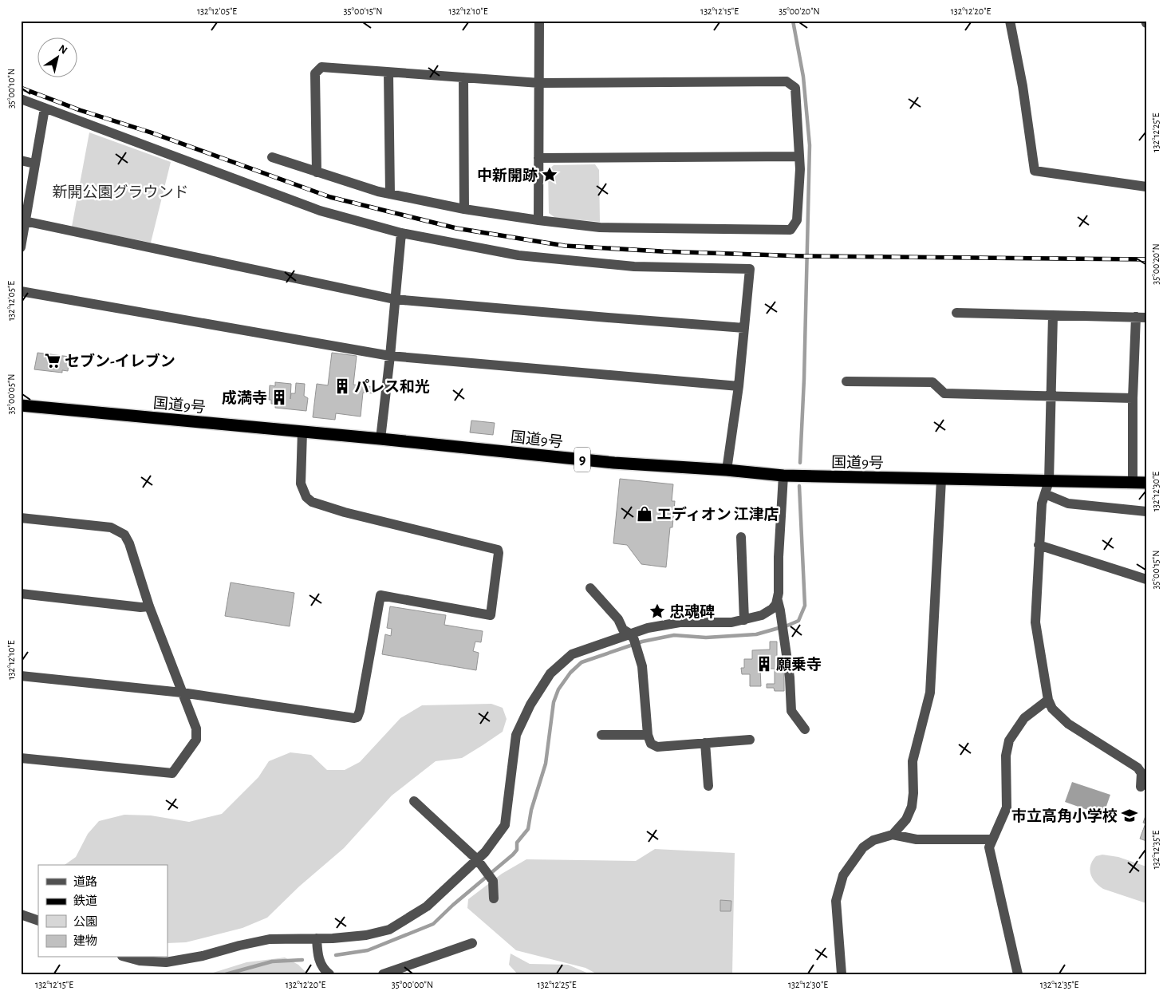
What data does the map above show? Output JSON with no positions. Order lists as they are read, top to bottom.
{
  "streets": {
    "highway": ["国道9号", "9"]
  },
  "parks": ["新開公園グラウンド"],
  "places": {
    "place": ["中新開跡", "忠魂碑"],
    "supermarket": ["セブン-イレブン"],
    "building": ["パレス和光", "成満寺", "願乗寺"],
    "shop": ["エディオン 江津店"],
    "school or university": ["市立高角小学校"]
  },
  "legend": [
    "道路",
    "鉄道",
    "公園",
    "建物"
  ],
  "north": "top right",
  "coordinates": [
    "132°12'05\"E",
    "35°00'15\"N",
    "132°12'10\"E",
    "132°12'15\"E",
    "35°00'20\"N",
    "132°12'20\"E",
    "35°00'10\"N",
    "132°12'25\"E",
    "35°00'05\"N",
    "132°12'30\"E",
    "132°12'35\"E",
    "35°00'00\"N"
  ]
}
